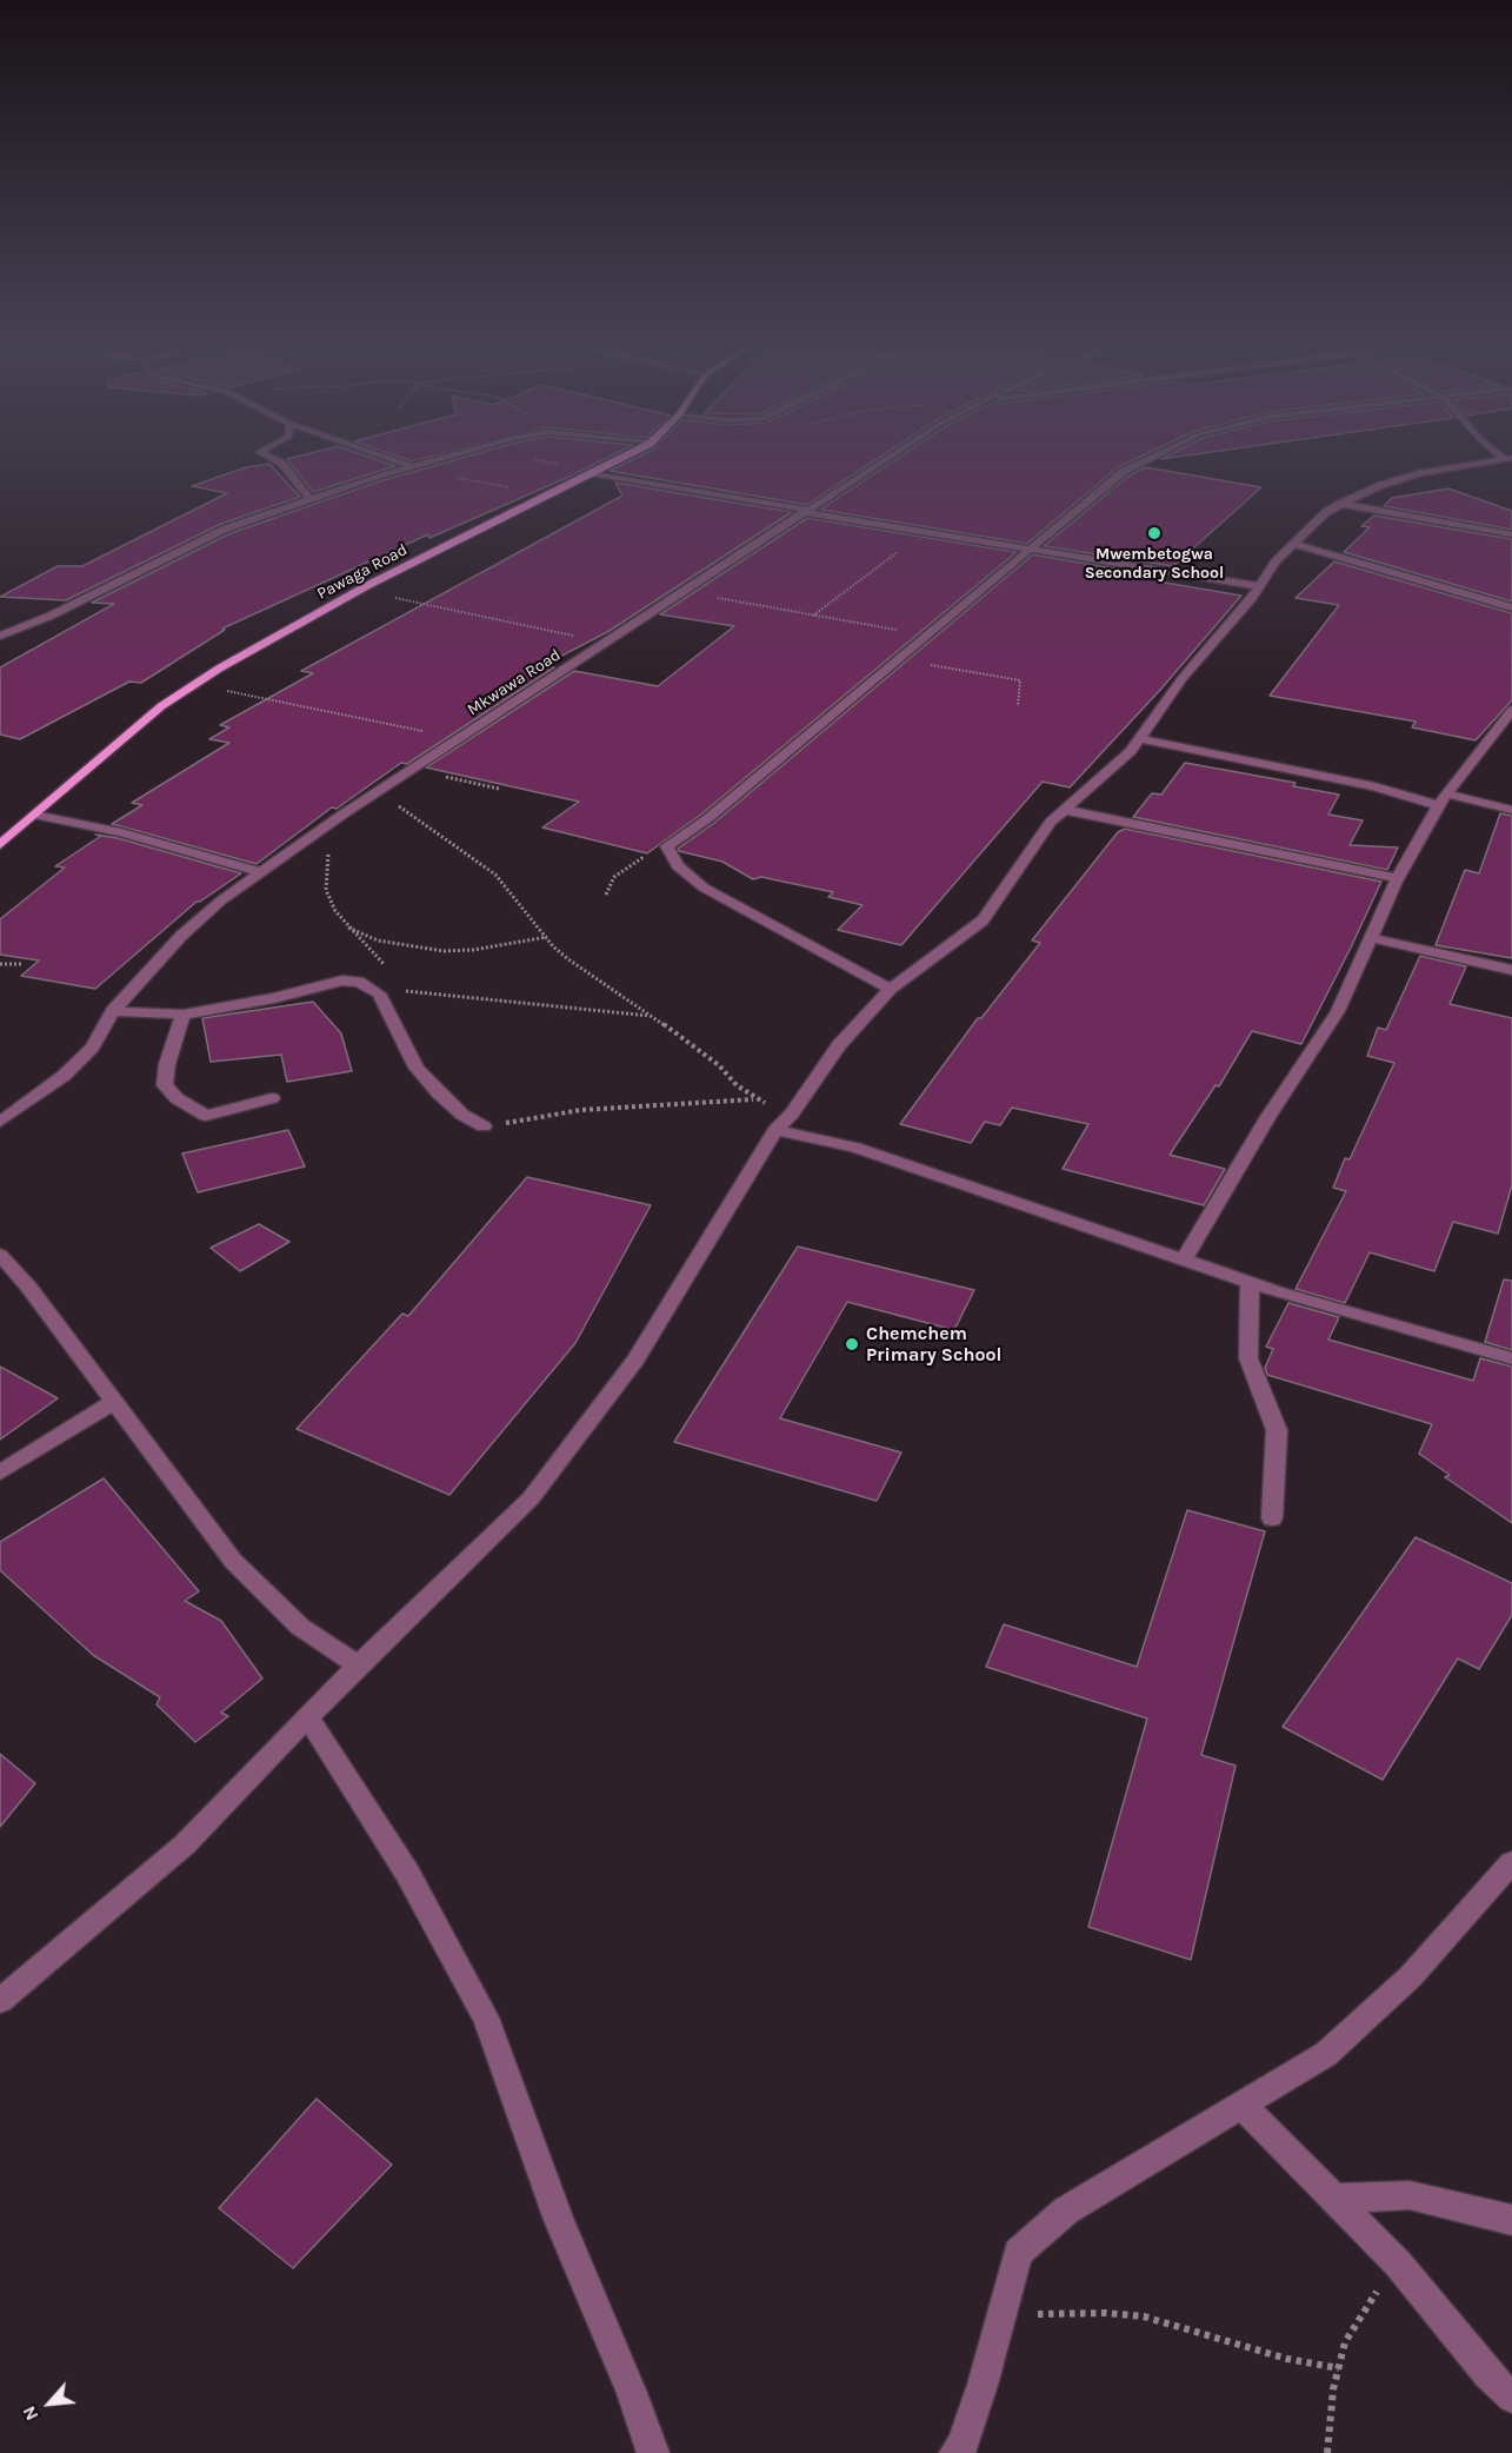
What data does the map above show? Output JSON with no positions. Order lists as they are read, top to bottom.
{
  "streets": {
    "main road": ["Pawaga Road"],
    "street": ["Mkwawa Road"]
  },
  "places": ["Mwembetogwa Secondary School", "Chemchem Primary School"],
  "north": "bottom left"
}
